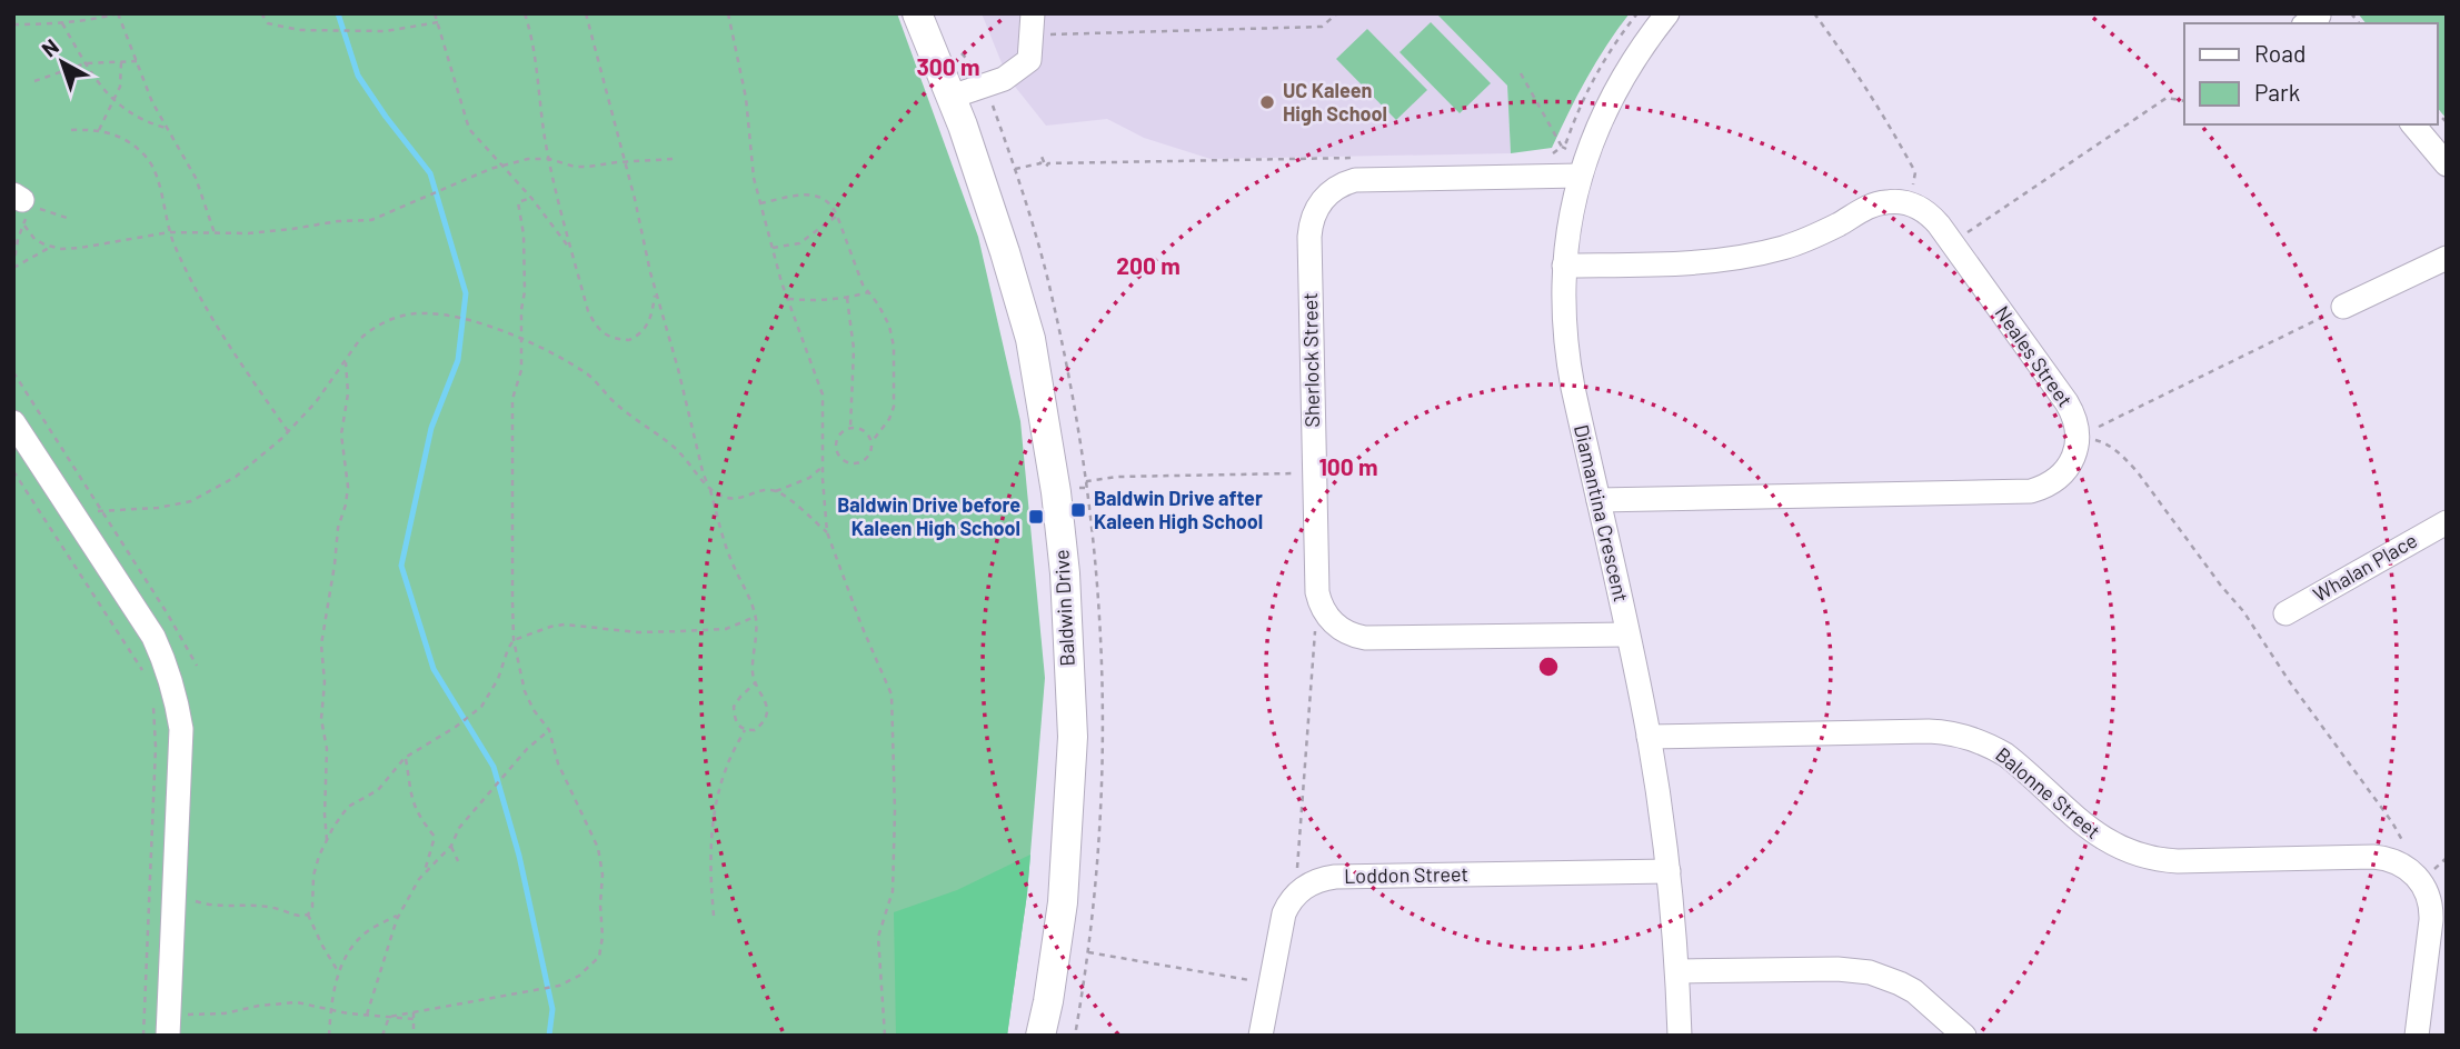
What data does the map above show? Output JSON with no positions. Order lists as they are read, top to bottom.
{
  "streets": {
    "main road": ["Baldwin Drive"],
    "street": [
      "Neales Street",
      "Sherlock Street",
      "Diamantina Crescent",
      "Whalan Place",
      "Balonne Street",
      "Loddon Street"
    ]
  },
  "crossings": [
    ["Sherlock Street", "Diamantina Crescent"],
    ["Diamantina Crescent", "Balonne Street"],
    ["Diamantina Crescent", "Loddon Street"]
  ],
  "places": {
    "other": ["UC Kaleen High School"],
    "transit": ["Baldwin Drive after Kaleen High School", "Baldwin Drive before Kaleen High School"]
  },
  "legend": ["Road", "Park"],
  "north": "top left",
  "rings": ["300 m", "200 m", "100 m"]
}
